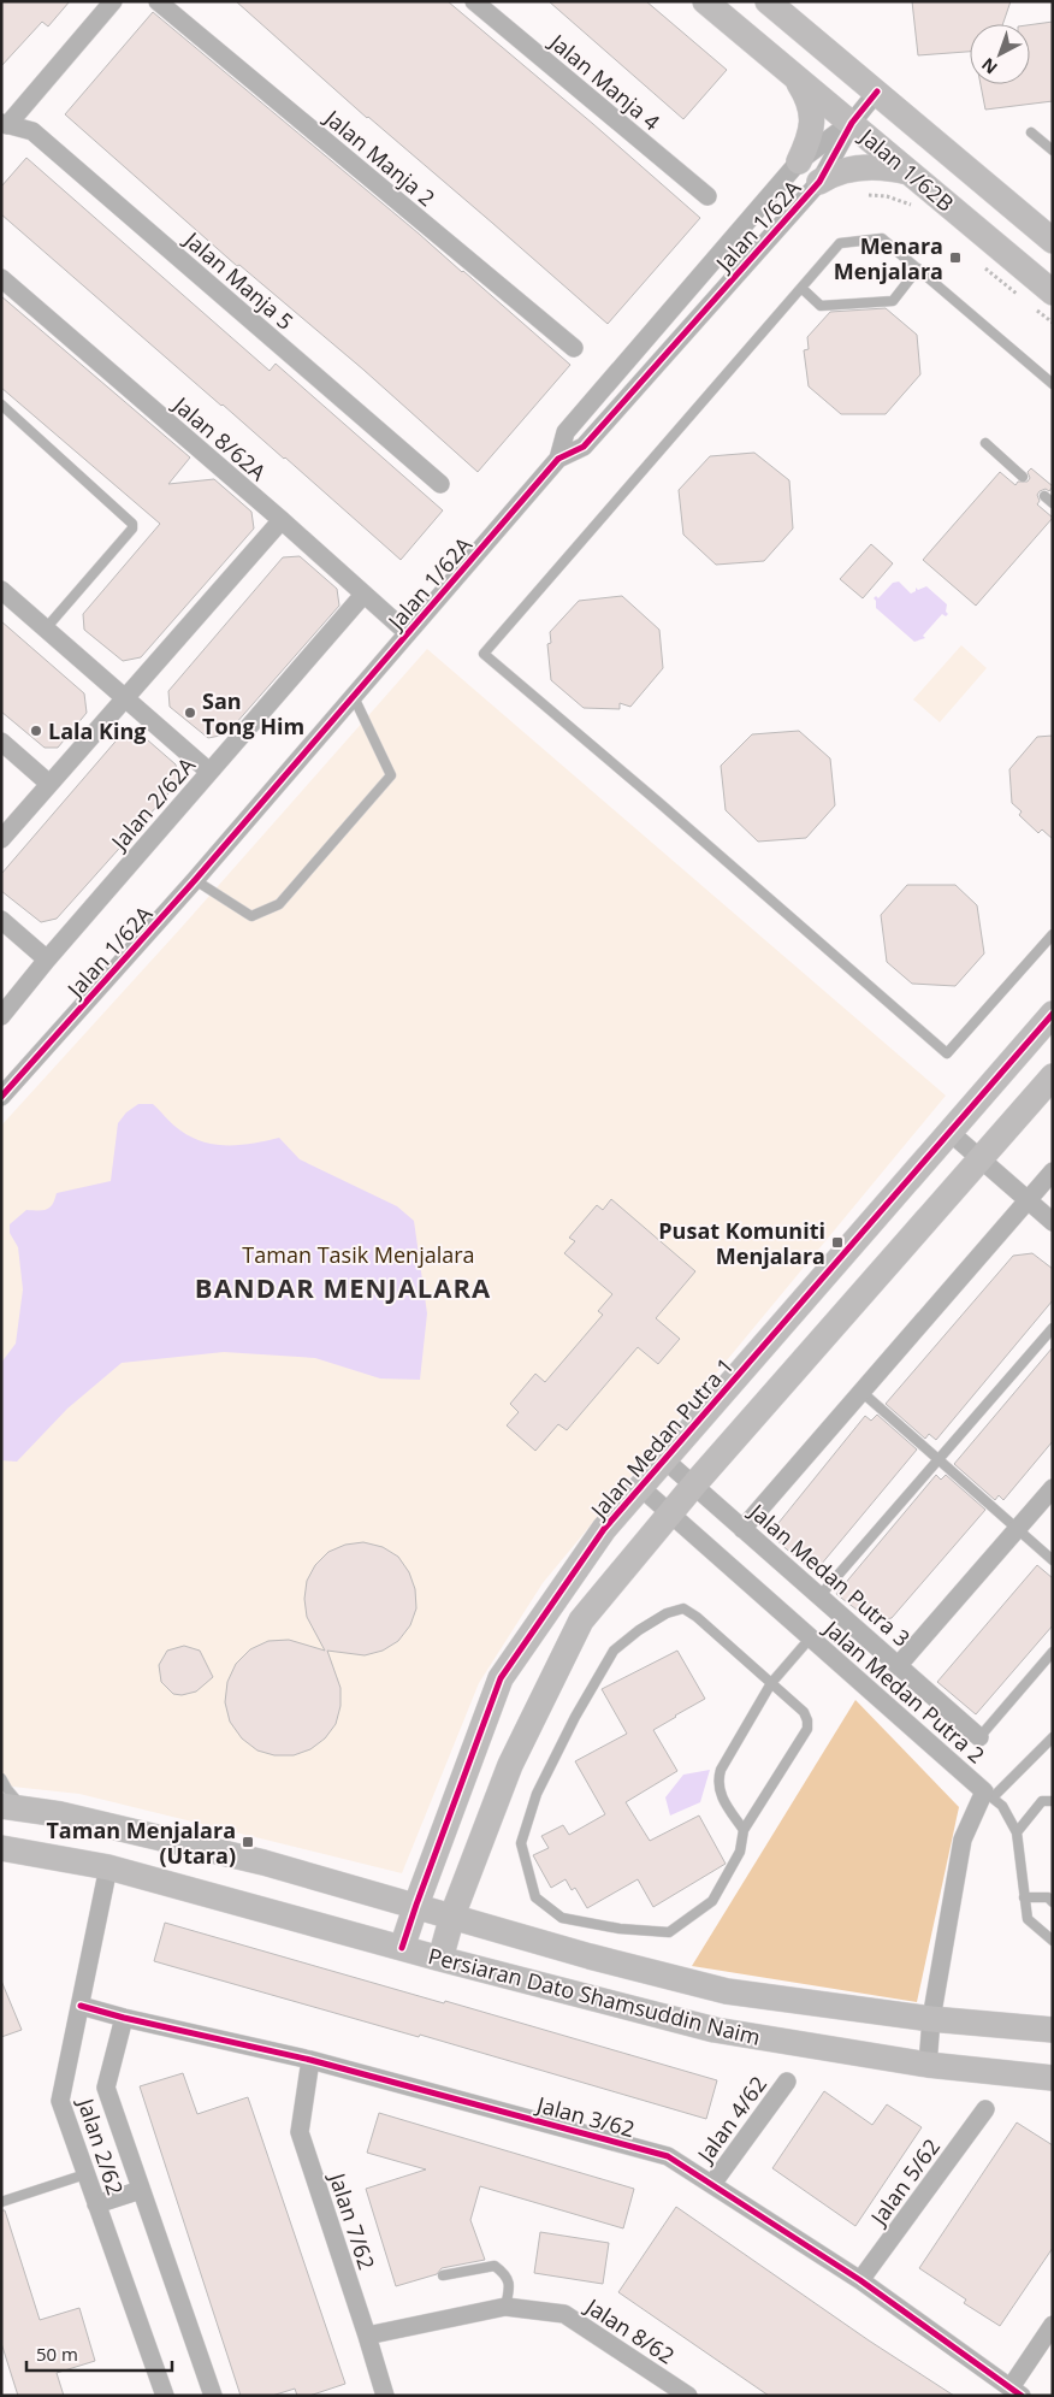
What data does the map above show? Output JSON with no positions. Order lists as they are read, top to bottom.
{
  "streets": {
    "main road": ["Jalan 1/62B", "Jalan Medan Putra 1", "Persiaran Dato Shamsuddin Naim"],
    "street": [
      "Jalan Manja 4",
      "Jalan Manja 2",
      "Jalan 1/62A",
      "Jalan Manja 5",
      "Jalan 8/62A",
      "Jalan 2/62A",
      "Jalan Medan Putra 3",
      "Jalan Medan Putra 2",
      "Jalan 3/62",
      "Jalan 4/62",
      "Jalan 2/62",
      "Jalan 5/62",
      "Jalan 7/62",
      "Jalan 8/62"
    ]
  },
  "crossings": [
    ["Jalan 1/62B", "Jalan 1/62A"],
    ["Jalan 1/62A", "Jalan 8/62A"],
    ["Jalan 8/62A", "Jalan 2/62A"],
    ["Jalan Medan Putra 1", "Jalan Medan Putra 3"],
    ["Jalan Medan Putra 1", "Jalan Medan Putra 2"],
    ["Jalan Medan Putra 1", "Persiaran Dato Shamsuddin Naim"],
    ["Jalan Medan Putra 2", "Persiaran Dato Shamsuddin Naim"],
    ["Persiaran Dato Shamsuddin Naim", "Jalan 2/62"],
    ["Jalan 3/62", "Jalan 4/62"],
    ["Jalan 3/62", "Jalan 2/62"],
    ["Jalan 3/62", "Jalan 5/62"],
    ["Jalan 3/62", "Jalan 7/62"],
    ["Jalan 7/62", "Jalan 8/62"]
  ],
  "districts": ["BANDAR MENJALARA"],
  "parks": ["Taman Tasik Menjalara"],
  "places": {
    "transit": ["Menara Menjalara", "Pusat Komuniti Menjalara", "Taman Menjalara (Utara)"],
    "other": ["San Tong Him", "Lala King"]
  },
  "scale_bar": "50 m",
  "north": "bottom left"
}
